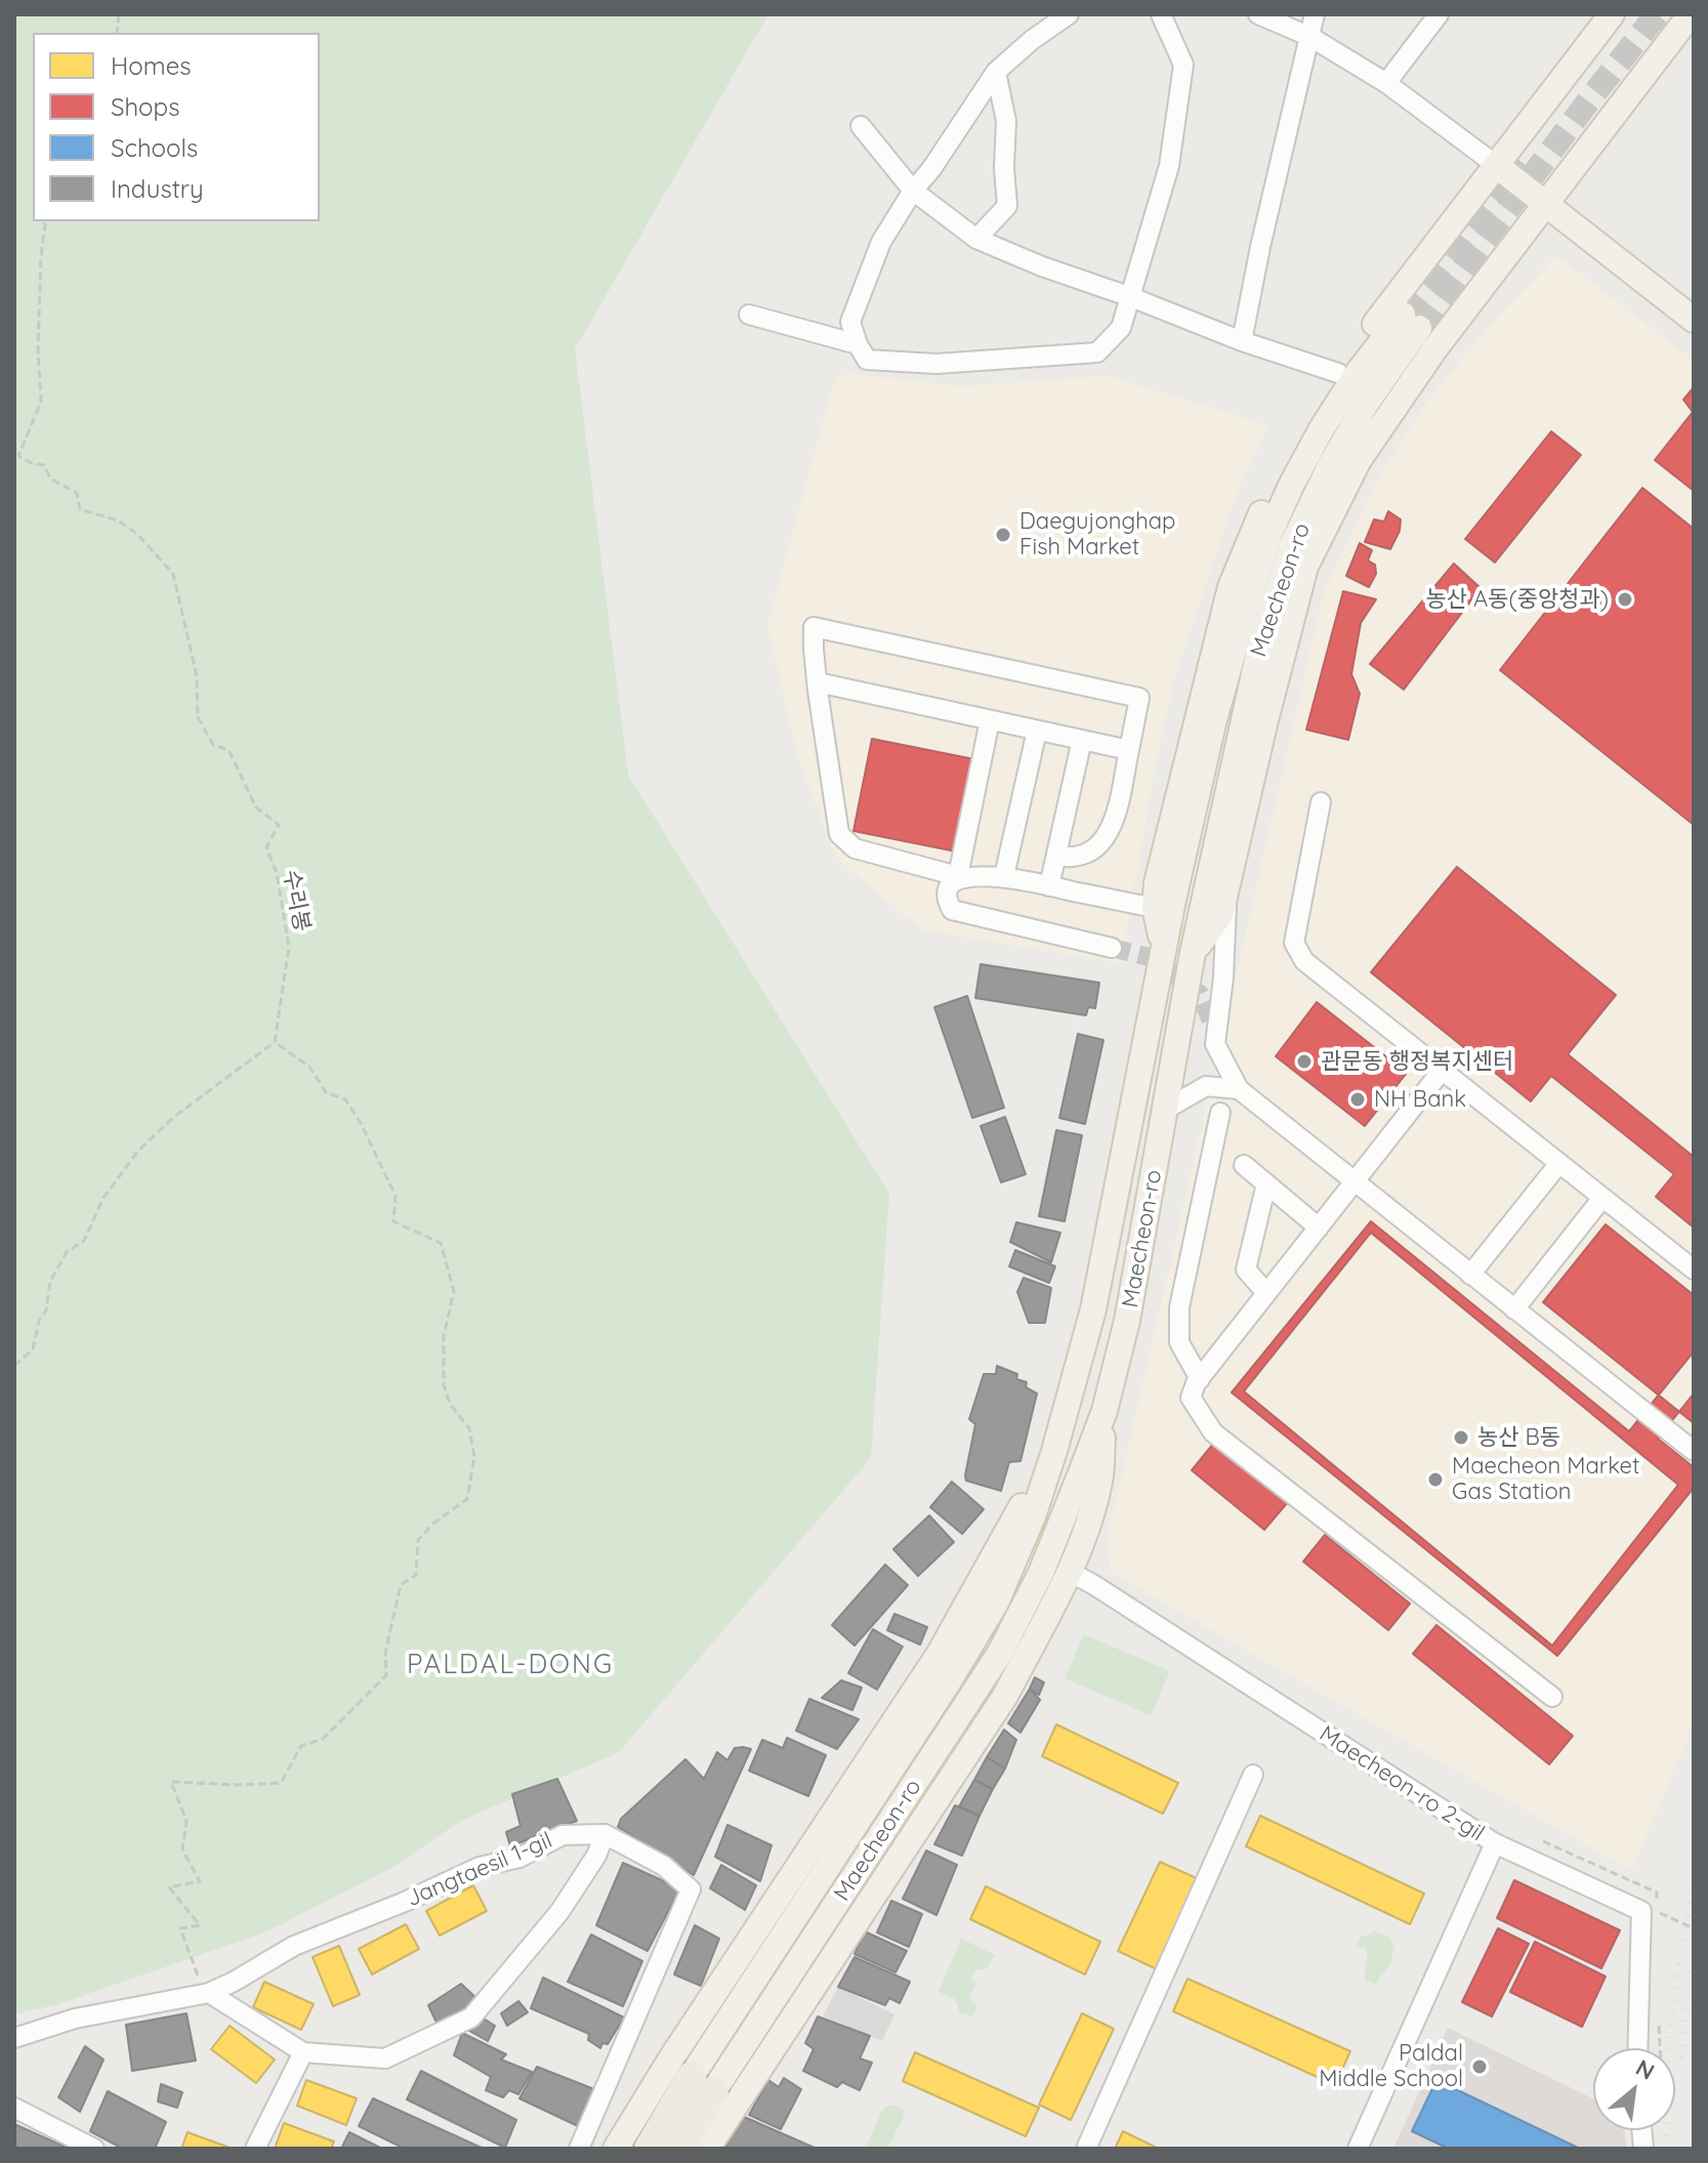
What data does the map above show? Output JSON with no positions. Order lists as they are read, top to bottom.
{
  "streets": {
    "main road": ["Maecheon-ro"],
    "street": ["Maecheon-ro 2-gil", "Jangtaesil 1-gil"],
    "path": ["수리봉"]
  },
  "districts": ["PALDAL-DONG"],
  "places": [
    "Daegujonghap Fish Market",
    "농산 A동(중앙청과)",
    "관문동 행정복지센터",
    "NH Bank",
    "농산 B동",
    "Maecheon Market Gas Station",
    "Paldal Middle School"
  ],
  "legend": [
    "Homes",
    "Shops",
    "Schools",
    "Industry"
  ],
  "north": "top right"
}
